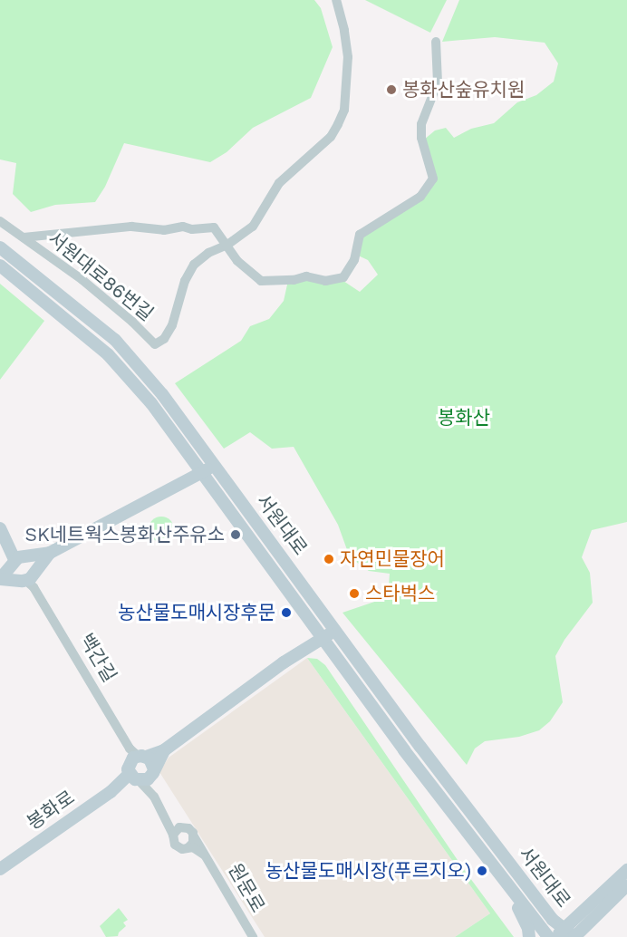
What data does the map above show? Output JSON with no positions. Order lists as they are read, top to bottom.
{
  "streets": {
    "street": [
      "서원대로86번길",
      "서원대로",
      "백간길",
      "봉화로",
      "원문로"
    ]
  },
  "crossings": [
    ["백간길", "봉화로"],
    ["백간길", "원문로"]
  ],
  "parks": ["봉화산"],
  "places": [
    "봉화산숲유치원",
    "SK네트웍스봉화산주유소",
    "자연민물장어",
    "스타벅스",
    "농산물도매시장후문",
    "농산물도매시장(푸르지오)"
  ]
}
